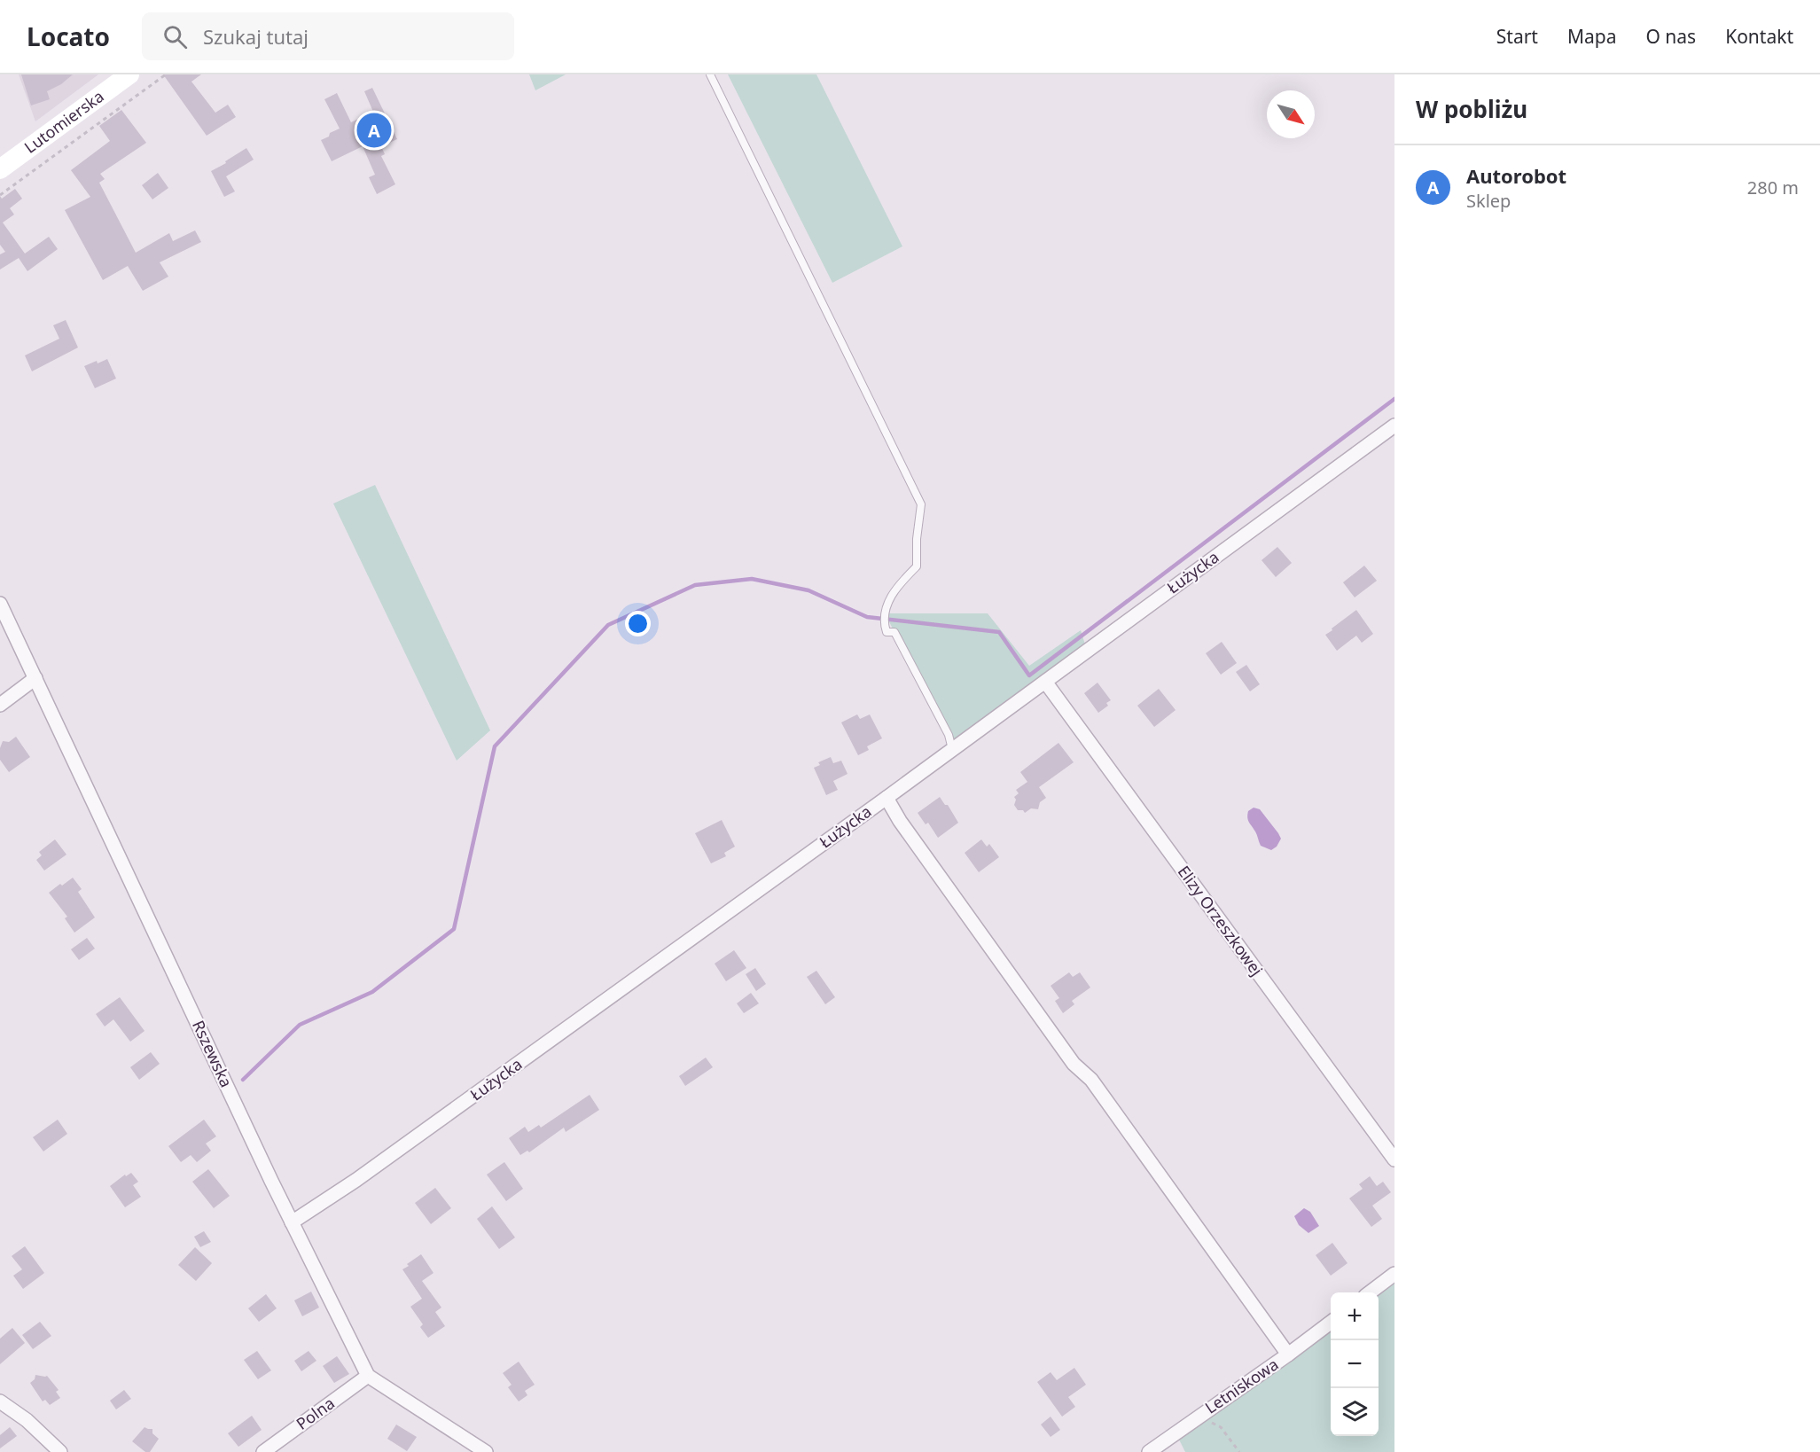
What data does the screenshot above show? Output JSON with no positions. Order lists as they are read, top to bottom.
{
  "streets": {
    "main road": ["Lutomierska"],
    "street": [
      "Łużycka",
      "Elizy Orzeszkowej",
      "Rszewska",
      "Letniskowa",
      "Polna"
    ]
  },
  "crossings": [
    ["Łużycka", "Elizy Orzeszkowej"],
    ["Łużycka", "Rszewska"],
    ["Rszewska", "Polna"]
  ],
  "north": "bottom right",
  "page": {
    "header": "Locato",
    "search": "Szukaj tutaj",
    "nav": [
      "Start",
      "Mapa",
      "O nas",
      "Kontakt"
    ],
    "heading": "W pobliżu",
    "pins": "A",
    "list": [
      {
        "mark": "A",
        "name": "Autorobot",
        "note": "Sklep",
        "value": "280 m"
      }
    ],
    "map_buttons": ["+", "−"]
  }
}
